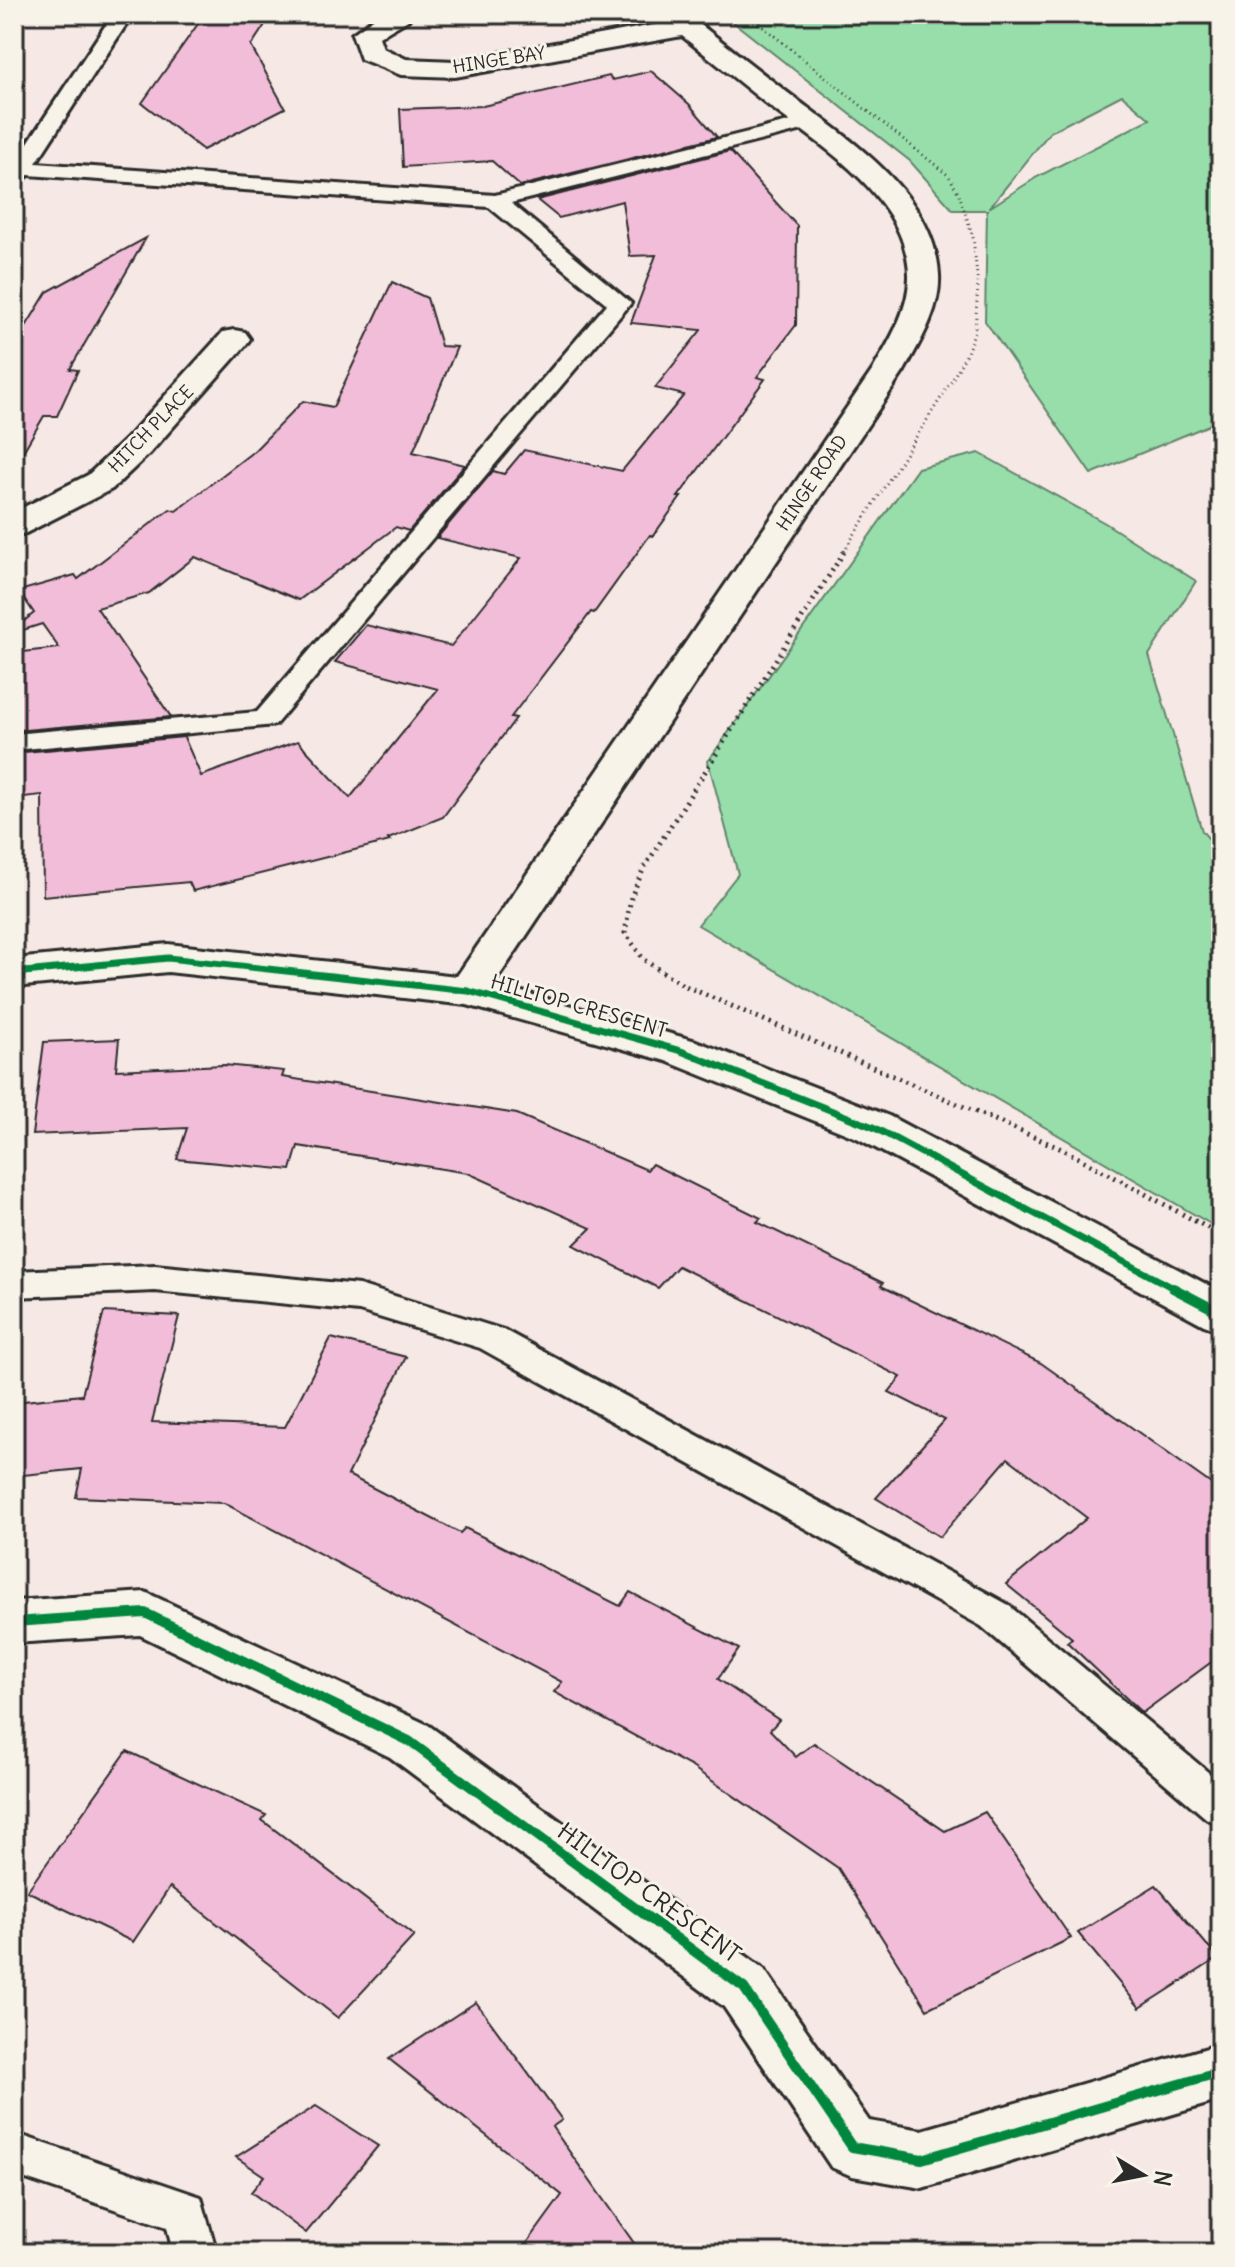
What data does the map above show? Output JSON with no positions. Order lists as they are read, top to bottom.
{
  "streets": {
    "street": [
      "HINGE BAY",
      "HITCH PLACE",
      "HINGE ROAD",
      "HILLTOP CRESCENT"
    ]
  },
  "crossings": [
    ["HINGE BAY", "HINGE ROAD"],
    ["HINGE ROAD", "HILLTOP CRESCENT"]
  ],
  "north": "right"
}
